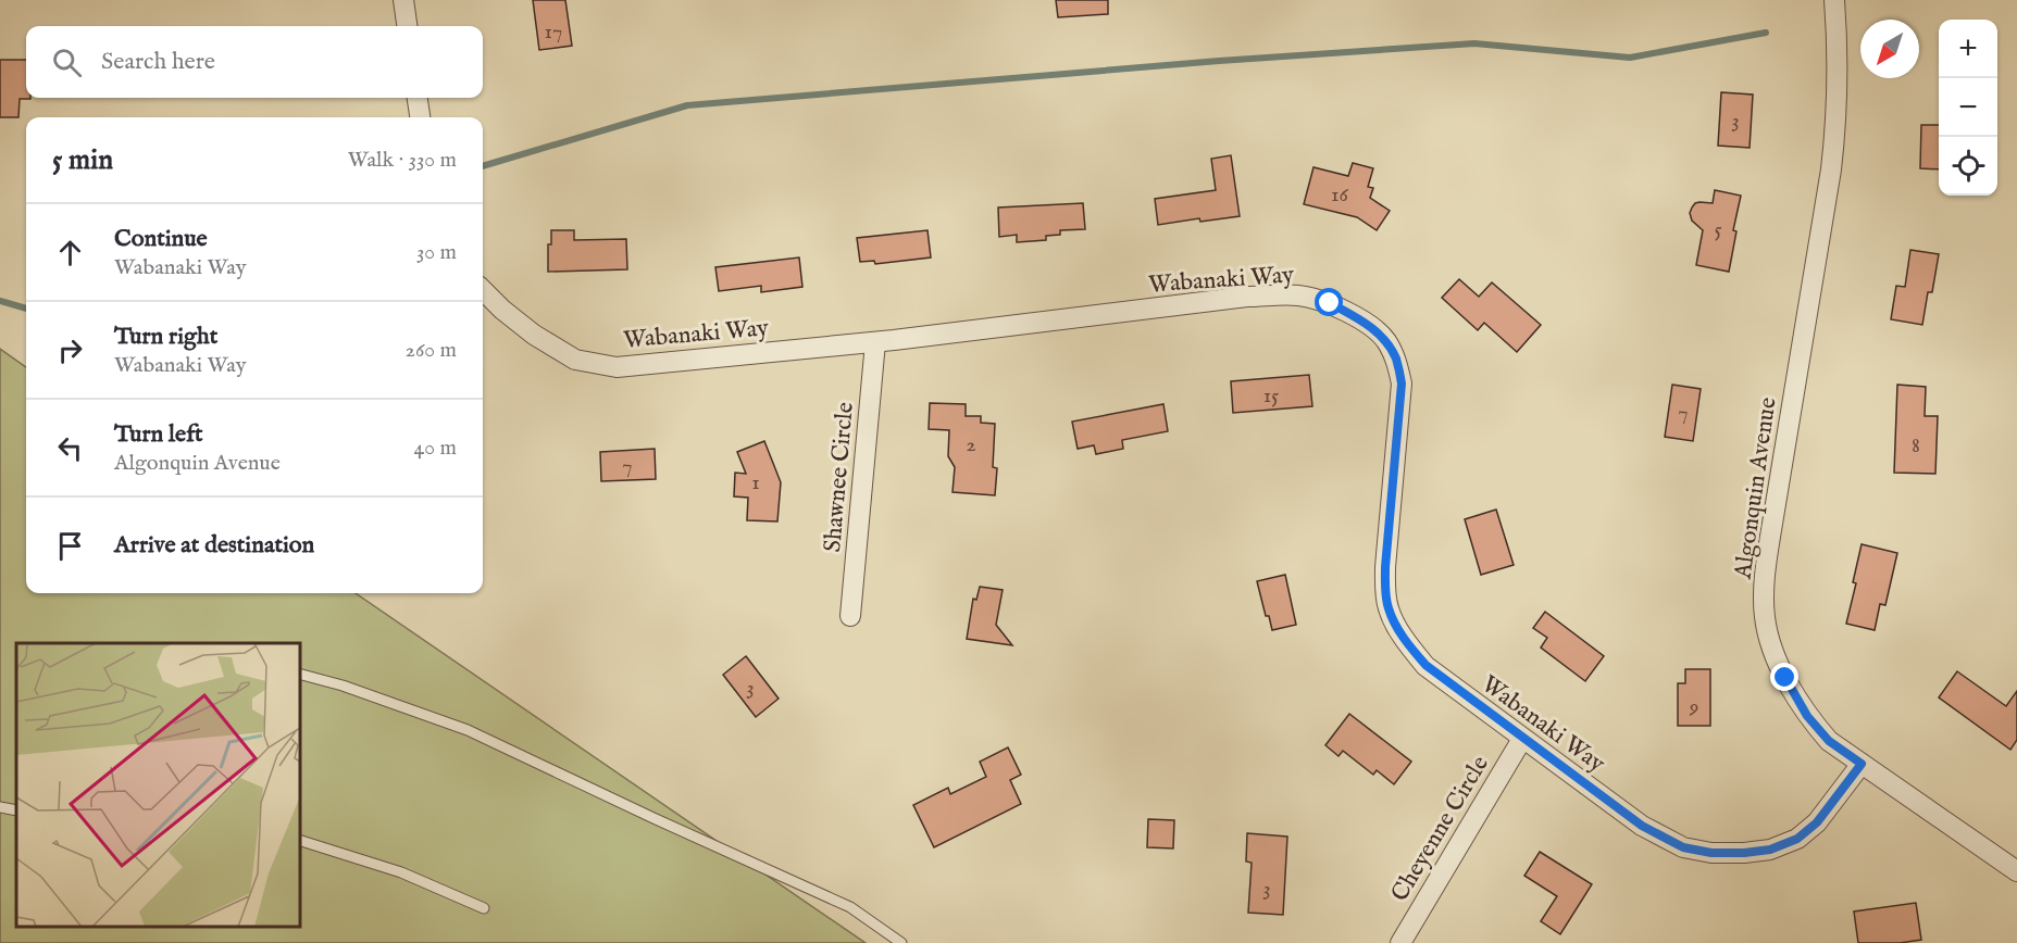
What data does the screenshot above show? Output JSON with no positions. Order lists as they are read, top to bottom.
{
  "streets": {
    "street": [
      "Wabanaki Way",
      "Shawnee Circle",
      "Algonquin Avenue",
      "Cheyenne Circle"
    ]
  },
  "crossings": [
    ["Wabanaki Way", "Shawnee Circle"],
    ["Wabanaki Way", "Algonquin Avenue"],
    ["Wabanaki Way", "Cheyenne Circle"]
  ],
  "house_numbers": [
    "17",
    "3",
    "16",
    "5",
    "15",
    "7",
    "2",
    "8",
    "7",
    "1",
    "3",
    "9",
    "3"
  ],
  "north": "bottom left",
  "page": {
    "map_buttons": ["+", "−"],
    "search": "Search here",
    "heading": ["5 min", "Walk · 330 m"],
    "list": [
      ["Continue", "Wabanaki Way", "30 m"],
      ["Turn right", "Wabanaki Way", "260 m"],
      ["Turn left", "Algonquin Avenue", "40 m"],
      "Arrive at destination"
    ]
  }
}
